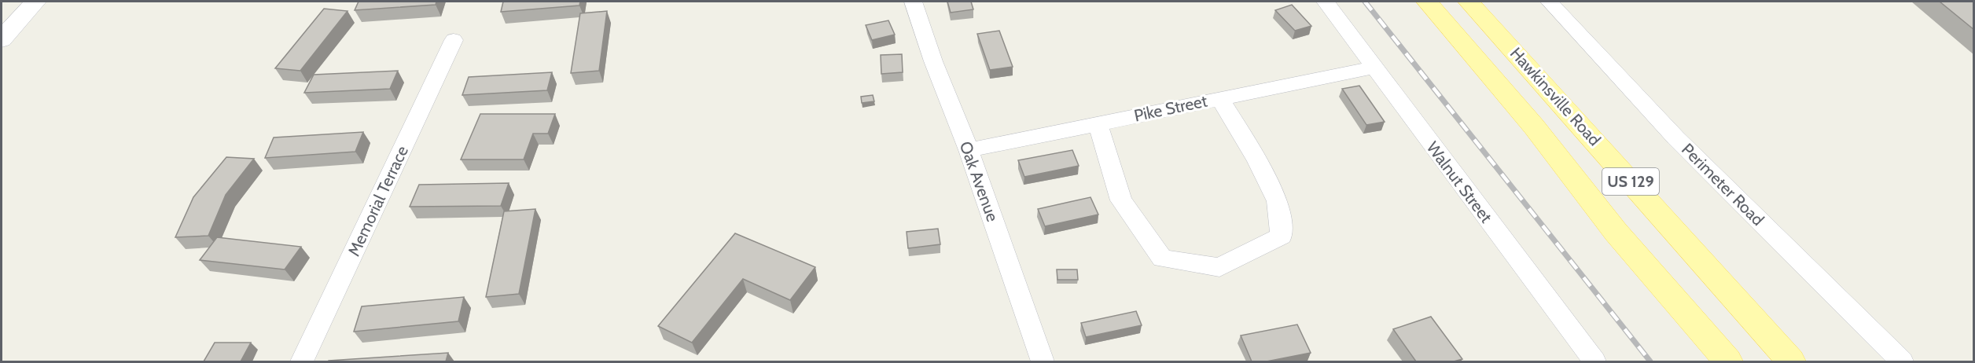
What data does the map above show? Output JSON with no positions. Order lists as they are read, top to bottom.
{
  "streets": {
    "main road": ["Hawkinsville Road", "US 129"],
    "street": [
      "Pike Street",
      "Oak Avenue",
      "Walnut Street",
      "Perimeter Road",
      "Memorial Terrace"
    ]
  },
  "crossings": [
    ["Pike Street", "Oak Avenue"],
    ["Pike Street", "Walnut Street"]
  ]
}
